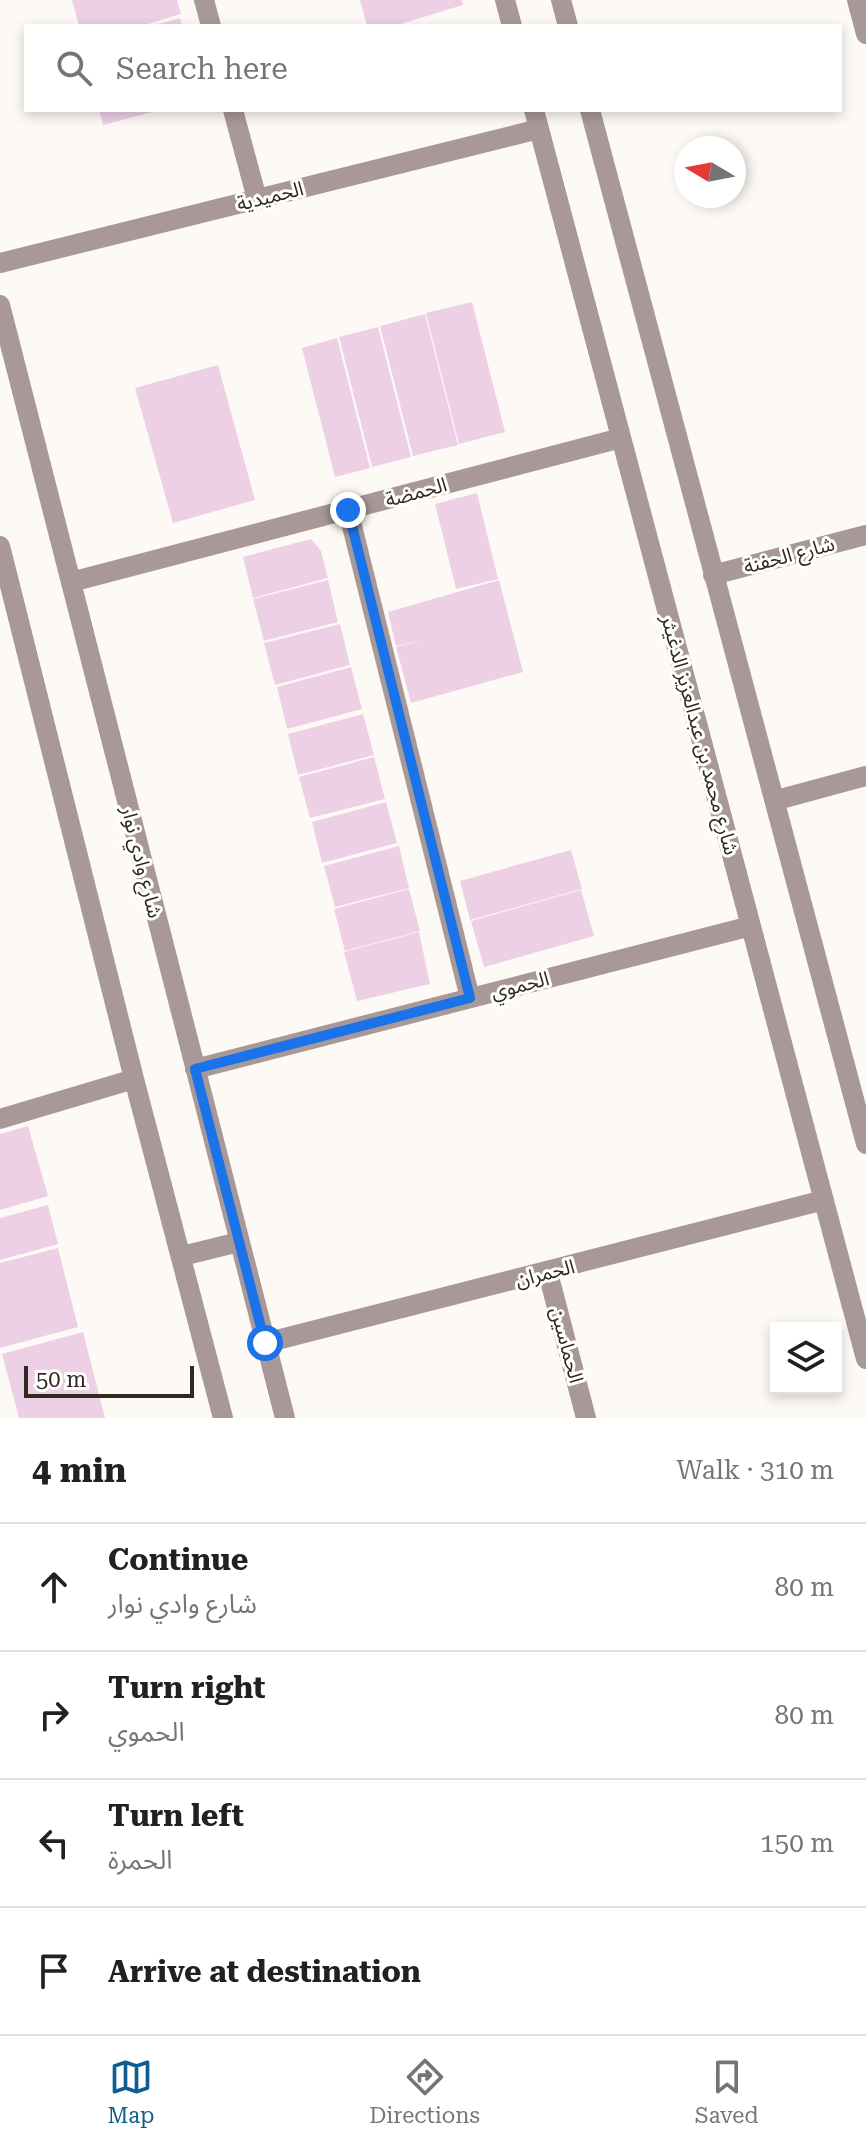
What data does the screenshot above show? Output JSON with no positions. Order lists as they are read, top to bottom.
{
  "streets": {
    "street": [
      "الحميدية",
      "الحمضة",
      "شارع الحفنة",
      "شارع محمد بن عبدالعزيز الدغيثر",
      "شارع وادي نوار",
      "الحموي",
      "الحمران",
      "الحماسين"
    ]
  },
  "crossings": [
    ["الحميدية", "شارع محمد بن عبدالعزيز الدغيثر"],
    ["الحمضة", "شارع محمد بن عبدالعزيز الدغيثر"],
    ["الحمضة", "شارع وادي نوار"],
    ["شارع محمد بن عبدالعزيز الدغيثر", "الحموي"],
    ["شارع محمد بن عبدالعزيز الدغيثر", "الحمران"],
    ["شارع وادي نوار", "الحموي"],
    ["شارع وادي نوار", "الحمران"],
    ["الحمران", "الحماسين"]
  ],
  "scale_bar": "50 m",
  "north": "left",
  "page": {
    "search": "Search here",
    "scale": "50 m",
    "heading": ["4 min", "Walk · 310 m"],
    "list": [
      ["Continue", "شارع وادي نوار", "80 m"],
      ["Turn right", "الحموي", "80 m"],
      ["Turn left", "الحمرة", "150 m"],
      "Arrive at destination"
    ],
    "nav": ["Map", "Directions", "Saved"]
  }
}
